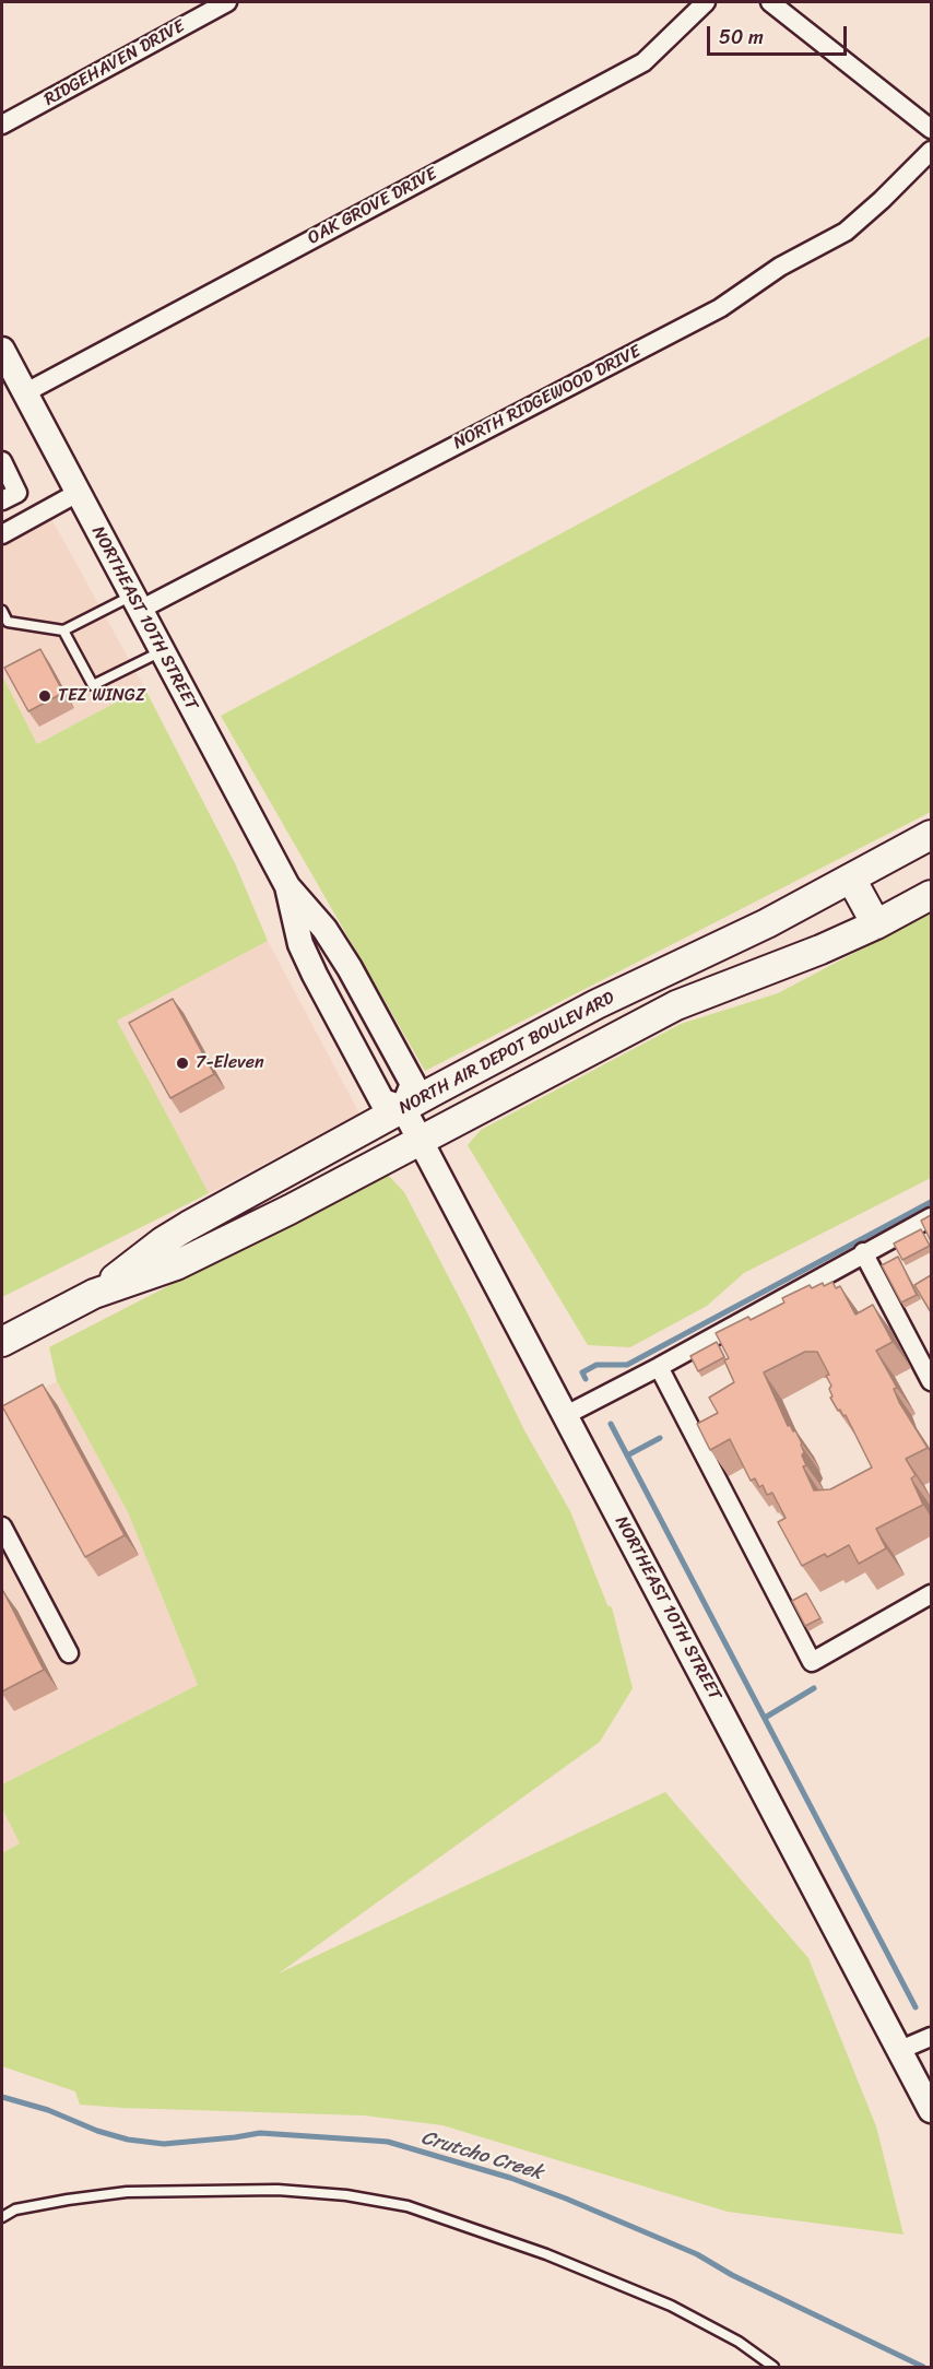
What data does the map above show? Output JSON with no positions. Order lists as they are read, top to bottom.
{
  "streets": {
    "main road": ["NORTHEAST 10TH STREET", "NORTH AIR DEPOT BOULEVARD"],
    "street": ["RIDGEHAVEN DRIVE", "OAK GROVE DRIVE", "NORTH RIDGEWOOD DRIVE"]
  },
  "crossings": [
    ["OAK GROVE DRIVE", "NORTHEAST 10TH STREET"],
    ["NORTH RIDGEWOOD DRIVE", "NORTHEAST 10TH STREET"],
    ["NORTHEAST 10TH STREET", "NORTH AIR DEPOT BOULEVARD"]
  ],
  "water": ["Crutcho Creek"],
  "places": ["TEZ WINGZ", "7-Eleven"],
  "scale_bar": "50 m"
}
